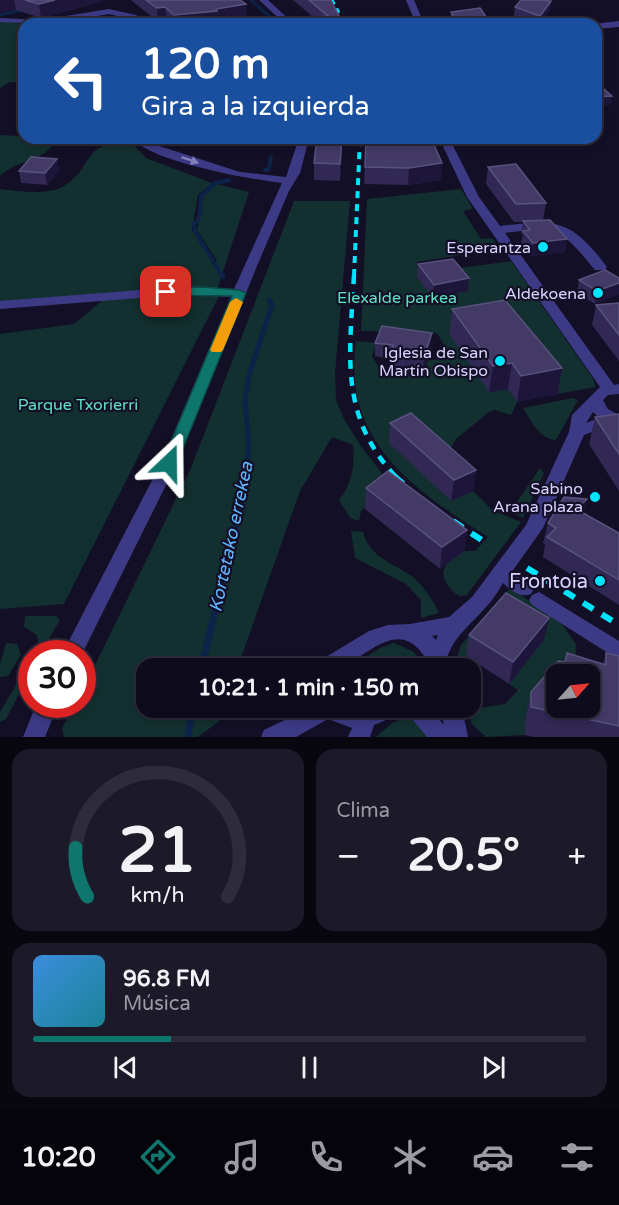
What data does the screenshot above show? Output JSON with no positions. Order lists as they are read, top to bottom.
{
  "water": ["Kortetako errekea"],
  "parks": ["Elexalde parkea", "Parque Txorierri"],
  "places": [
    "Esperantza",
    "Aldekoena",
    "Iglesia de San Martín Obispo",
    "Sabino Arana plaza",
    "Frontoia"
  ],
  "north": "top right",
  "page": {
    "turn": ["120 m", "Gira a la izquierda"],
    "limit": "30",
    "trip": "10:21 · 1 min · 150 m",
    "tile": "Clima",
    "heat": ["−", "20.5°", "+"],
    "song": ["96.8 FM", "Música"],
    "tabs": "10:20",
    "gauge": ["21", "km/h"]
  }
}
